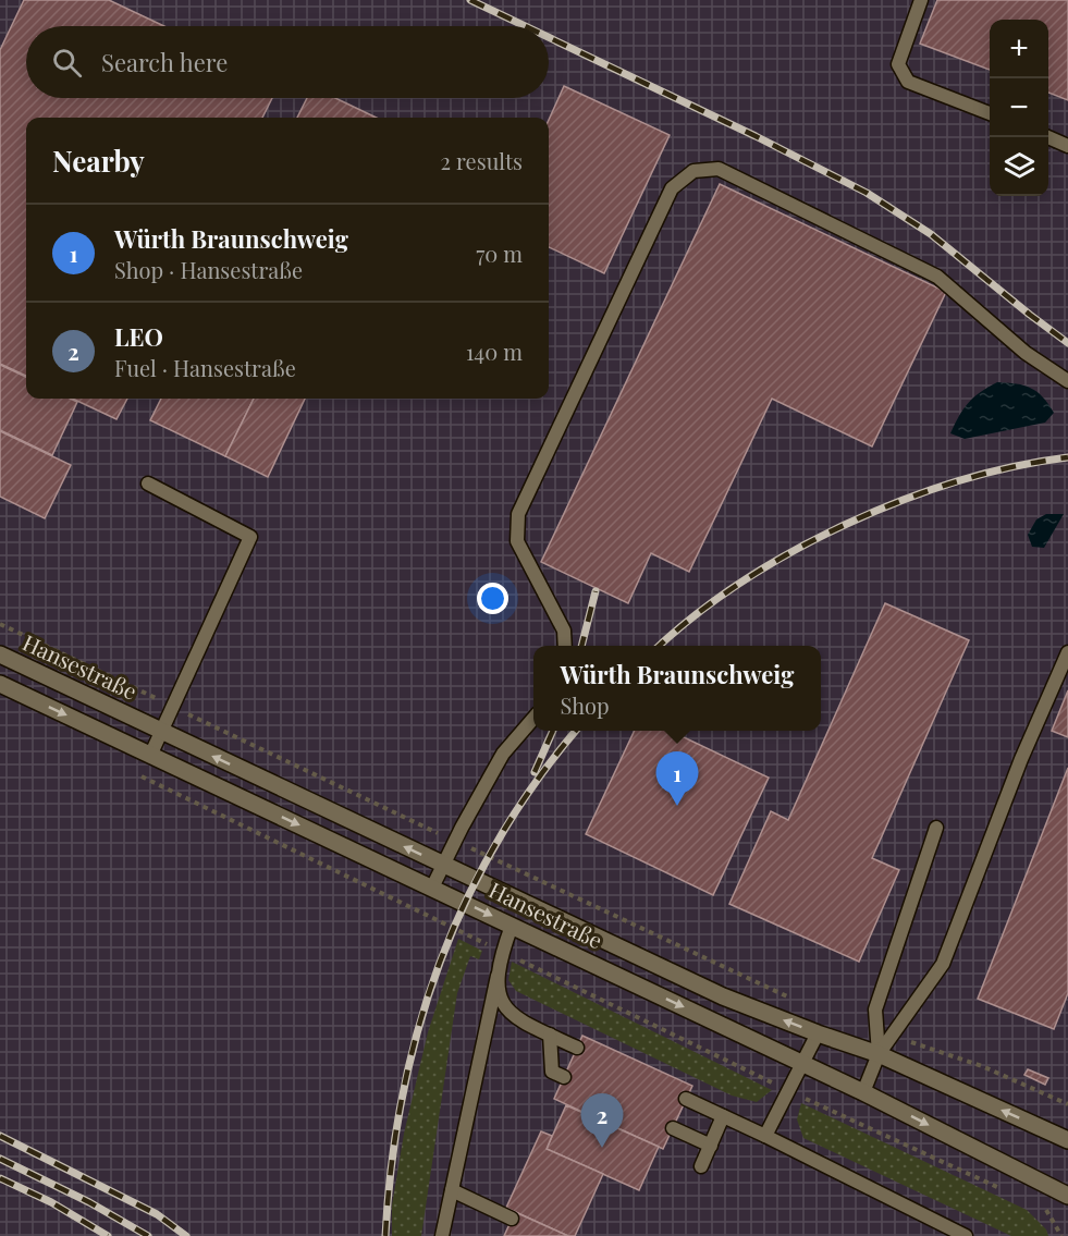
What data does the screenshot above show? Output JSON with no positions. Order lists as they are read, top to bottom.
{
  "streets": {
    "main road": ["Hansestraße"]
  },
  "page": {
    "map_buttons": ["+", "−"],
    "search": "Search here",
    "heading": ["Nearby", "2 results"],
    "list": [
      {
        "mark": "1",
        "name": "Würth Braunschweig",
        "note": "Shop · Hansestraße",
        "value": "70 m"
      },
      {
        "mark": "2",
        "name": "LEO",
        "note": "Fuel · Hansestraße",
        "value": "140 m"
      }
    ],
    "popup": ["Würth Braunschweig", "Shop"],
    "pins": ["1", "2"]
  }
}
